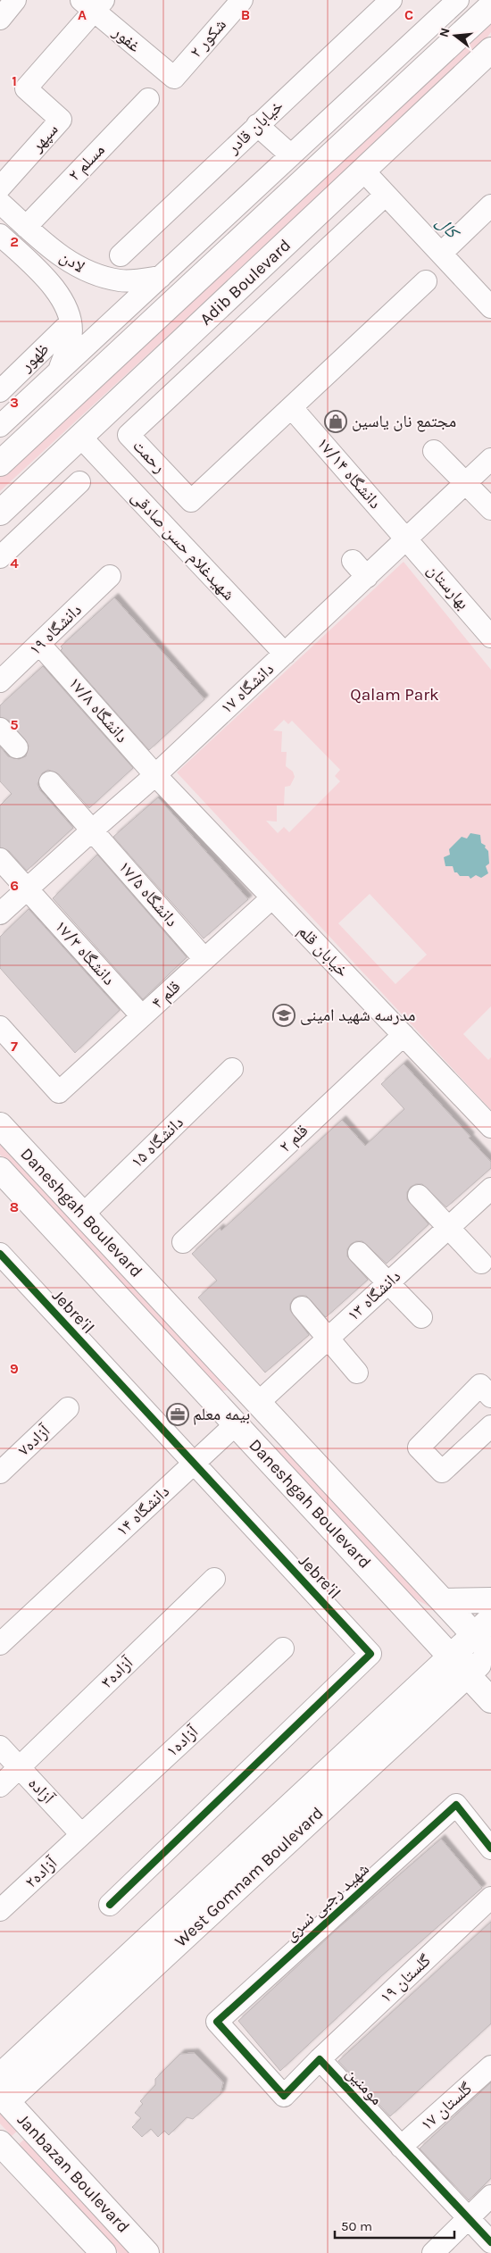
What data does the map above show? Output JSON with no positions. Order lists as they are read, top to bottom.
{
  "streets": {
    "main road": [
      "Adib Boulevard",
      "Daneshgah Boulevard",
      "West Gomnam Boulevard",
      "Janbazan Boulevard"
    ],
    "street": [
      "شکور ۲",
      "غفور",
      "خیابان قادر",
      "سپهر",
      "مسلم ۲",
      "لادن",
      "ظهور",
      "رحمت",
      "دانشگاه ۱۷/۱۴",
      "شهیدغلام حسن صادقی",
      "بهارستان",
      "دانشگاه ۱۹",
      "دانشگاه ۱۷",
      "دانشگاه ۱۷/۸",
      "دانشگاه ۱۷/۵",
      "خیابان قلم",
      "دانشگاه ۱۷/۳",
      "قلم ۴",
      "قلم ۲",
      "دانشگاه ۱۵",
      "دانشگاه ۱۳",
      "Jebre'il",
      "آزاده۷",
      "دانشگاه ۱۴",
      "آزاده۳",
      "آزاده۱",
      "آزاده",
      "آزاده۲",
      "شهید رجبی نسری",
      "گلستان ۱۹",
      "مومنین",
      "گلستان ۱۷"
    ]
  },
  "crossings": [
    ["شکور ۲", "غفور"],
    ["غفور", "سپهر"],
    ["مسلم ۲", "لادن"],
    ["لادن", "ظهور"],
    ["Adib Boulevard", "شهیدغلام حسن صادقی"],
    ["رحمت", "دانشگاه ۱۷/۱۴"],
    ["دانشگاه ۱۷/۱۴", "بهارستان"],
    ["دانشگاه ۱۷/۱۴", "دانشگاه ۱۷"],
    ["شهیدغلام حسن صادقی", "دانشگاه ۱۷"],
    ["بهارستان", "دانشگاه ۱۷"],
    ["دانشگاه ۱۹", "دانشگاه ۱۷/۸"],
    ["دانشگاه ۱۷", "دانشگاه ۱۷/۸"],
    ["دانشگاه ۱۷", "دانشگاه ۱۷/۵"],
    ["دانشگاه ۱۷", "خیابان قلم"],
    ["دانشگاه ۱۷", "دانشگاه ۱۷/۳"],
    ["دانشگاه ۱۷/۸", "خیابان قلم"],
    ["دانشگاه ۱۷/۵", "قلم ۴"],
    ["خیابان قلم", "قلم ۴"],
    ["خیابان قلم", "قلم ۲"],
    ["دانشگاه ۱۷/۳", "قلم ۴"],
    ["دانشگاه ۱۵", "Daneshgah Boulevard"],
    ["Daneshgah Boulevard", "دانشگاه ۱۳"],
    ["Daneshgah Boulevard", "دانشگاه ۱۴"],
    ["Daneshgah Boulevard", "West Gomnam Boulevard"],
    ["Jebre'il", "دانشگاه ۱۴"],
    ["آزاده۳", "آزاده"],
    ["آزاده۱", "آزاده"],
    ["آزاده۱", "آزاده۲"],
    ["آزاده", "آزاده۲"],
    ["West Gomnam Boulevard", "Janbazan Boulevard"],
    ["شهید رجبی نسری", "گلستان ۱۹"],
    ["شهید رجبی نسری", "مومنین"],
    ["گلستان ۱۹", "مومنین"],
    ["مومنین", "گلستان ۱۷"]
  ],
  "water": ["کال"],
  "parks": ["Qalam Park"],
  "places": {
    "shop": ["مجتمع نان یاسین"],
    "school or university": ["مدرسه شهید امینی"],
    "office": ["بیمه معلم"]
  },
  "scale_bar": "50 m",
  "north": "left",
  "grid": {
    "columns": ["A", "B", "C"],
    "rows": [
      "1",
      "2",
      "3",
      "4",
      "5",
      "6",
      "7",
      "8",
      "9"
    ]
  }
}
